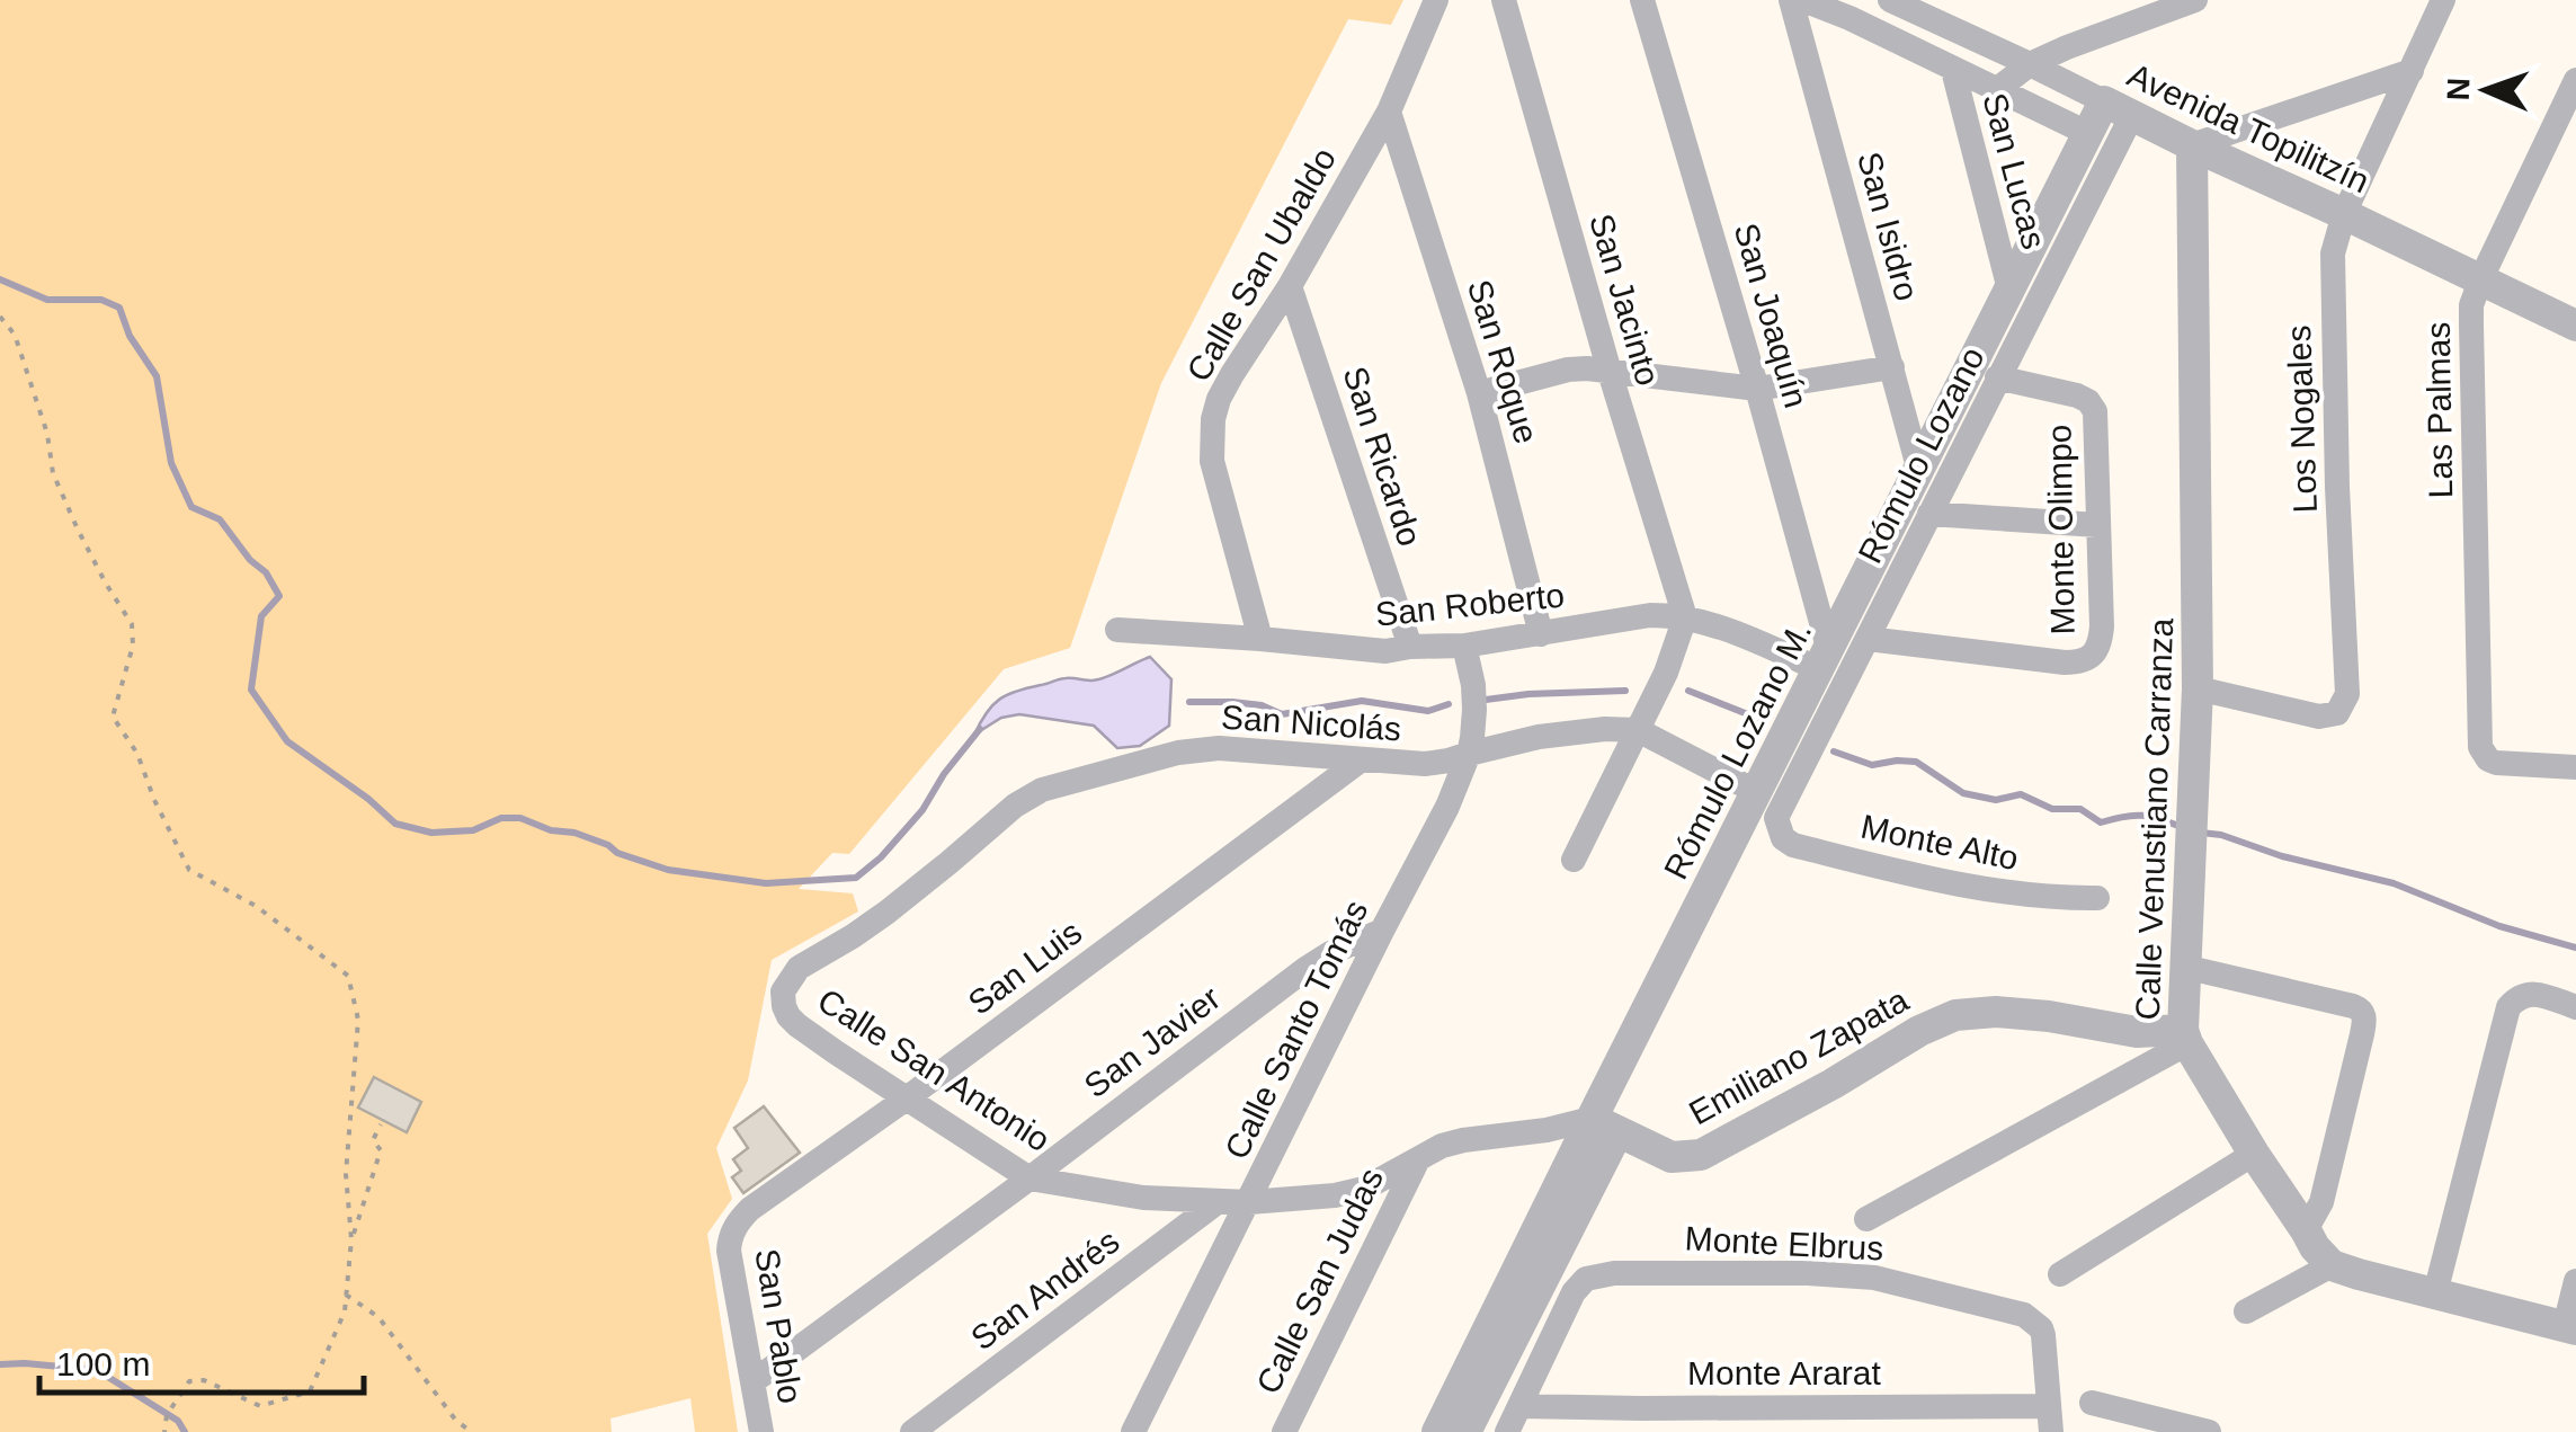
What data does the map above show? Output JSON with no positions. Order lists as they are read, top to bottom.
{
  "streets": {
    "street": [
      "Avenida Topilitzín",
      "San Lucas",
      "San Isidro",
      "Calle San Ubaldo",
      "San Jacinto",
      "San Joaquín",
      "San Roque",
      "Las Palmas",
      "Los Nogales",
      "Rómulo Lozano",
      "San Ricardo",
      "Monte Olimpo",
      "San Roberto",
      "San Nicolás",
      "Rómulo Lozano M.",
      "Calle Venustiano Carranza",
      "Monte Alto",
      "San Luis",
      "Calle Santo Tomás",
      "San Javier",
      "Emiliano Zapata",
      "Calle San Antonio",
      "Monte Elbrus",
      "Calle San Judas",
      "San Andrés",
      "San Pablo",
      "Monte Ararat"
    ]
  },
  "crossings": [
    ["Avenida Topilitzín", "Las Palmas"],
    ["Avenida Topilitzín", "Los Nogales"],
    ["Avenida Topilitzín", "Rómulo Lozano"],
    ["Avenida Topilitzín", "Rómulo Lozano M."],
    ["Avenida Topilitzín", "Calle Venustiano Carranza"],
    ["San Lucas", "Rómulo Lozano M."],
    ["San Isidro", "Rómulo Lozano M."],
    ["Calle San Ubaldo", "San Roque"],
    ["Calle San Ubaldo", "San Ricardo"],
    ["Calle San Ubaldo", "San Roberto"],
    ["San Jacinto", "San Roberto"],
    ["San Joaquín", "San Roberto"],
    ["San Joaquín", "Rómulo Lozano M."],
    ["San Roque", "San Roberto"],
    ["Los Nogales", "Calle Venustiano Carranza"],
    ["Rómulo Lozano", "Monte Olimpo"],
    ["Rómulo Lozano", "Rómulo Lozano M."],
    ["Rómulo Lozano", "Monte Alto"],
    ["San Ricardo", "San Roberto"],
    ["San Roberto", "Rómulo Lozano M."],
    ["San Roberto", "Calle Santo Tomás"],
    ["San Nicolás", "Rómulo Lozano M."],
    ["San Nicolás", "San Luis"],
    ["San Nicolás", "Calle Santo Tomás"],
    ["San Nicolás", "Calle San Antonio"],
    ["Rómulo Lozano M.", "Emiliano Zapata"],
    ["Rómulo Lozano M.", "Calle San Antonio"],
    ["Calle Venustiano Carranza", "Emiliano Zapata"],
    ["San Luis", "Calle San Antonio"],
    ["San Luis", "San Pablo"],
    ["Calle Santo Tomás", "San Javier"],
    ["Calle Santo Tomás", "Calle San Antonio"],
    ["San Javier", "Calle San Antonio"],
    ["San Javier", "San Pablo"],
    ["Emiliano Zapata", "Calle San Antonio"],
    ["Calle San Antonio", "Calle San Judas"],
    ["Calle San Antonio", "San Andrés"],
    ["Monte Elbrus", "Monte Ararat"]
  ],
  "scale_bar": "100 m",
  "north": "left"
}
